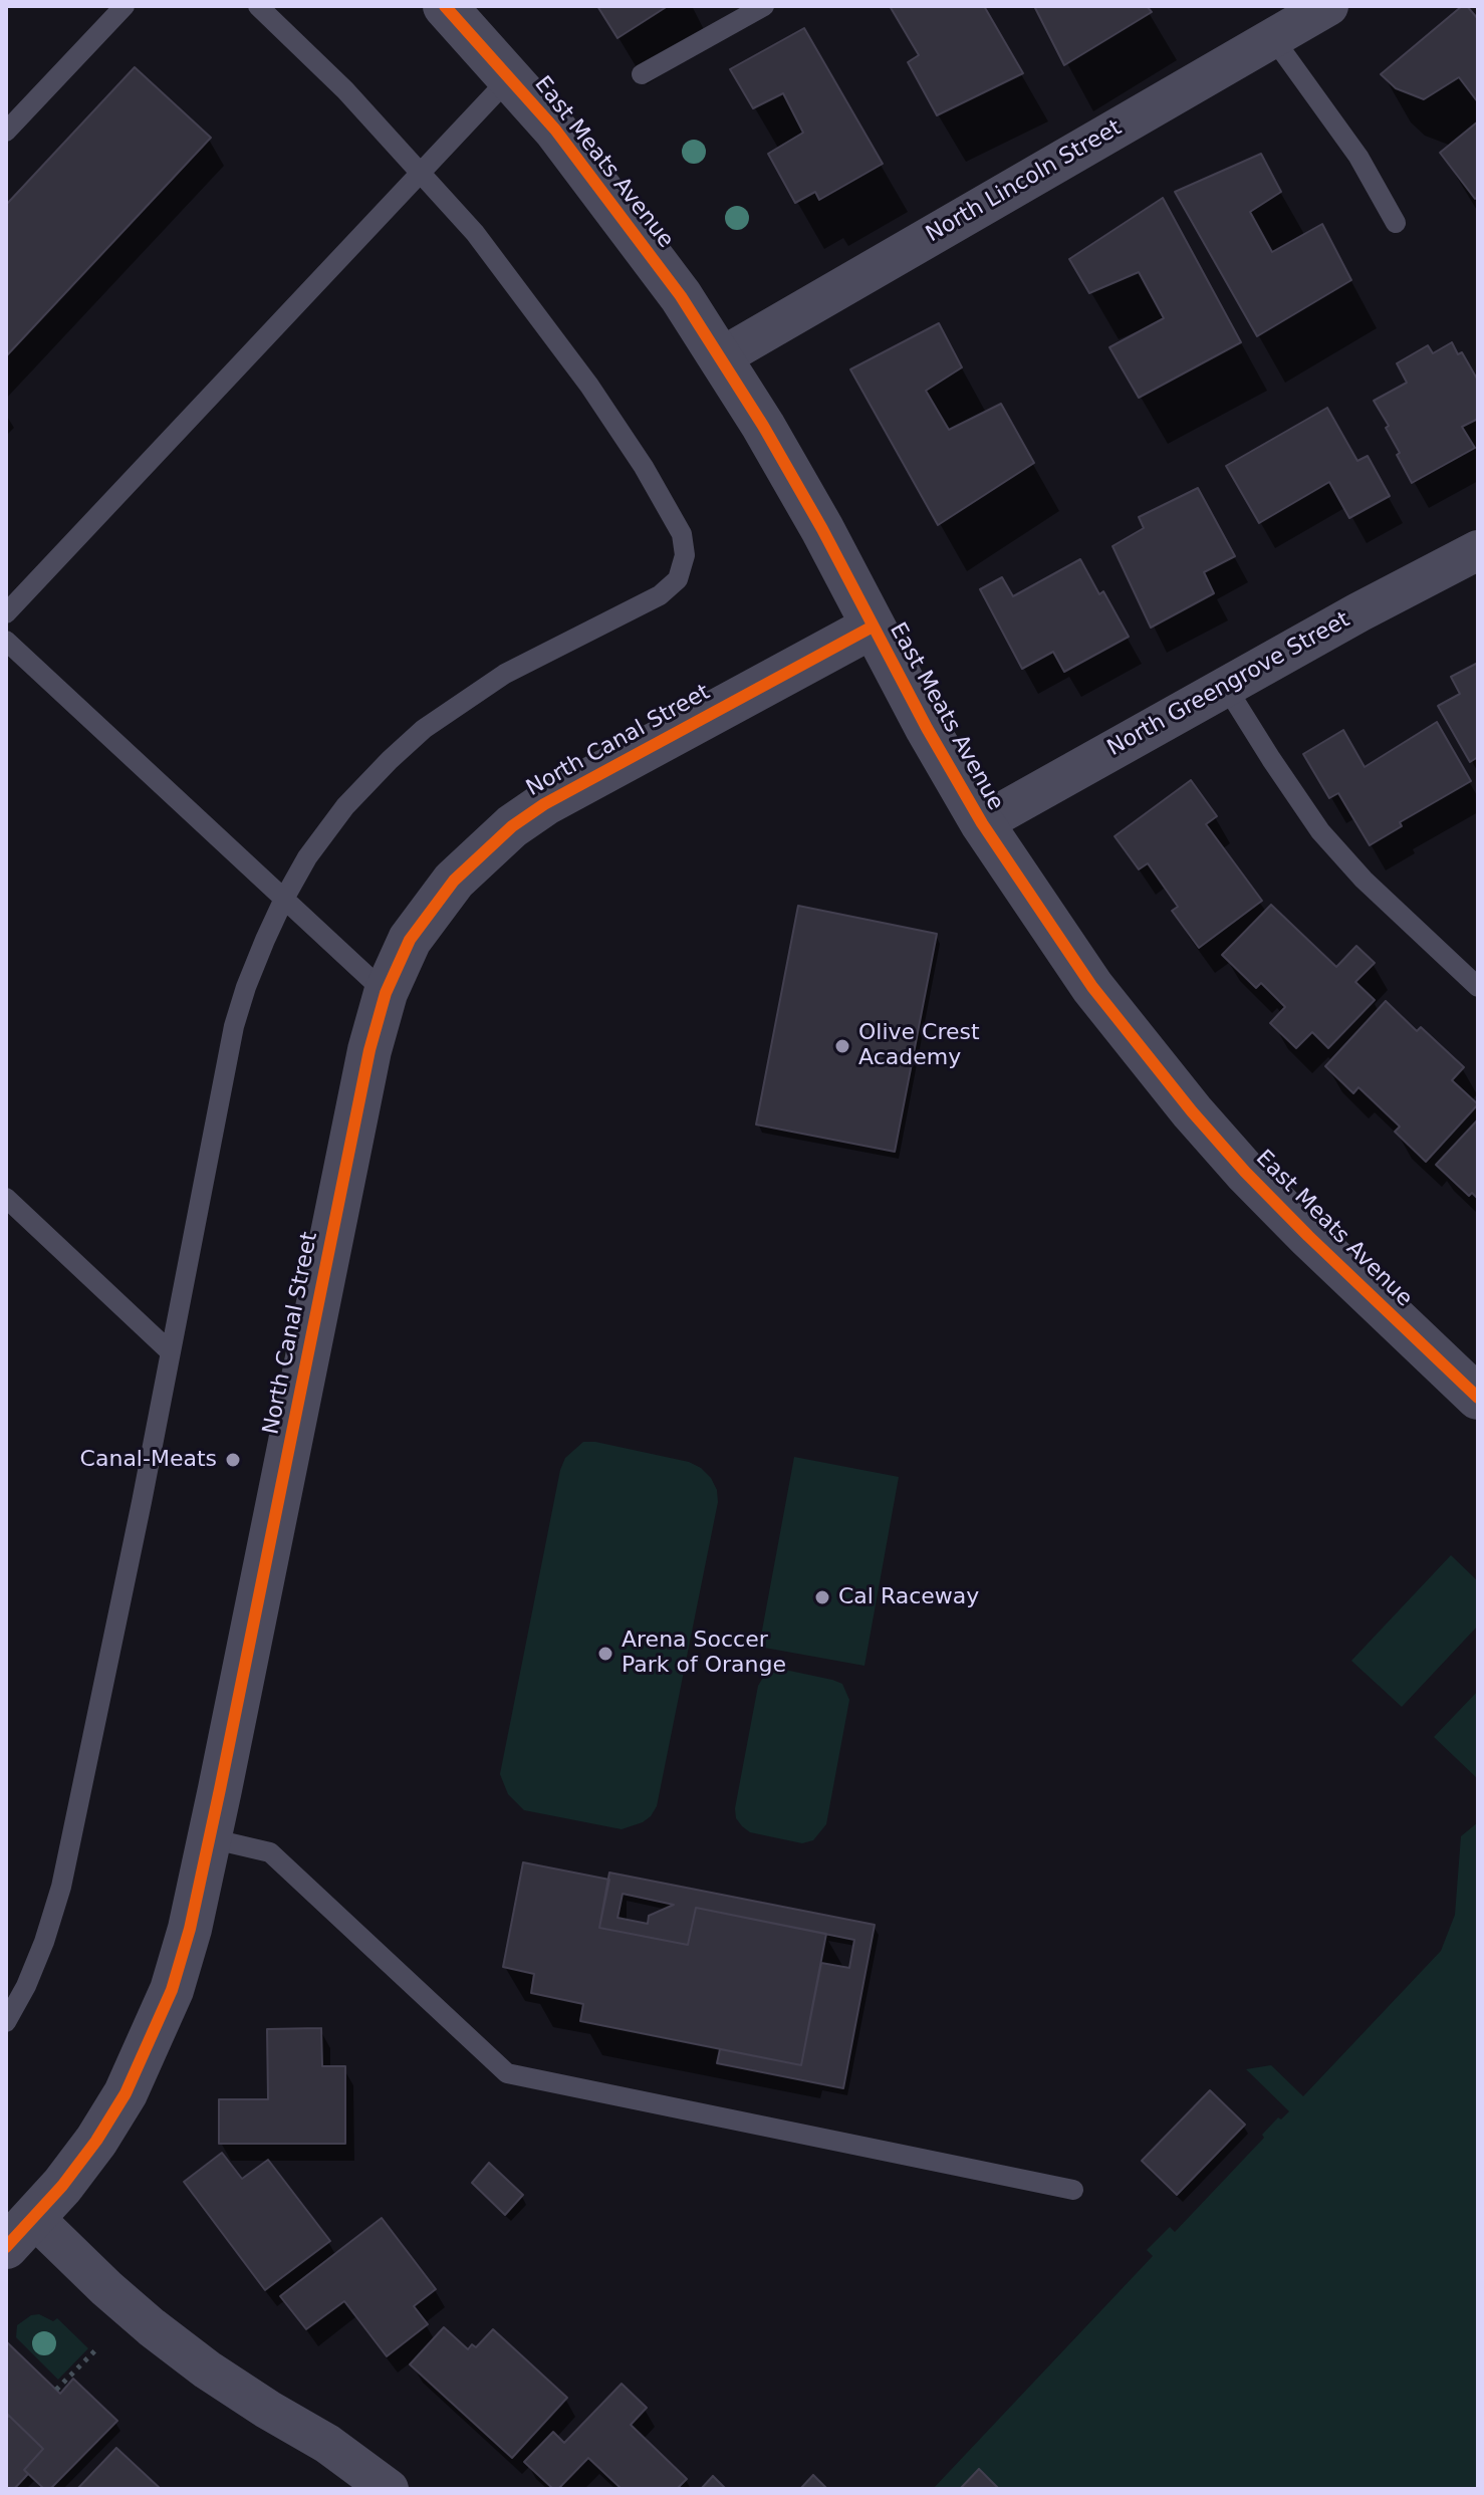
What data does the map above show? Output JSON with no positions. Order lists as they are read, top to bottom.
{
  "streets": {
    "street": [
      "East Meats Avenue",
      "North Lincoln Street",
      "North Greengrove Street",
      "North Canal Street"
    ]
  },
  "crossings": [
    ["East Meats Avenue", "North Lincoln Street"],
    ["East Meats Avenue", "North Greengrove Street"],
    ["East Meats Avenue", "North Canal Street"]
  ],
  "places": [
    "Olive Crest Academy",
    "Canal-Meats",
    "Cal Raceway",
    "Arena Soccer Park of Orange"
  ]
}
